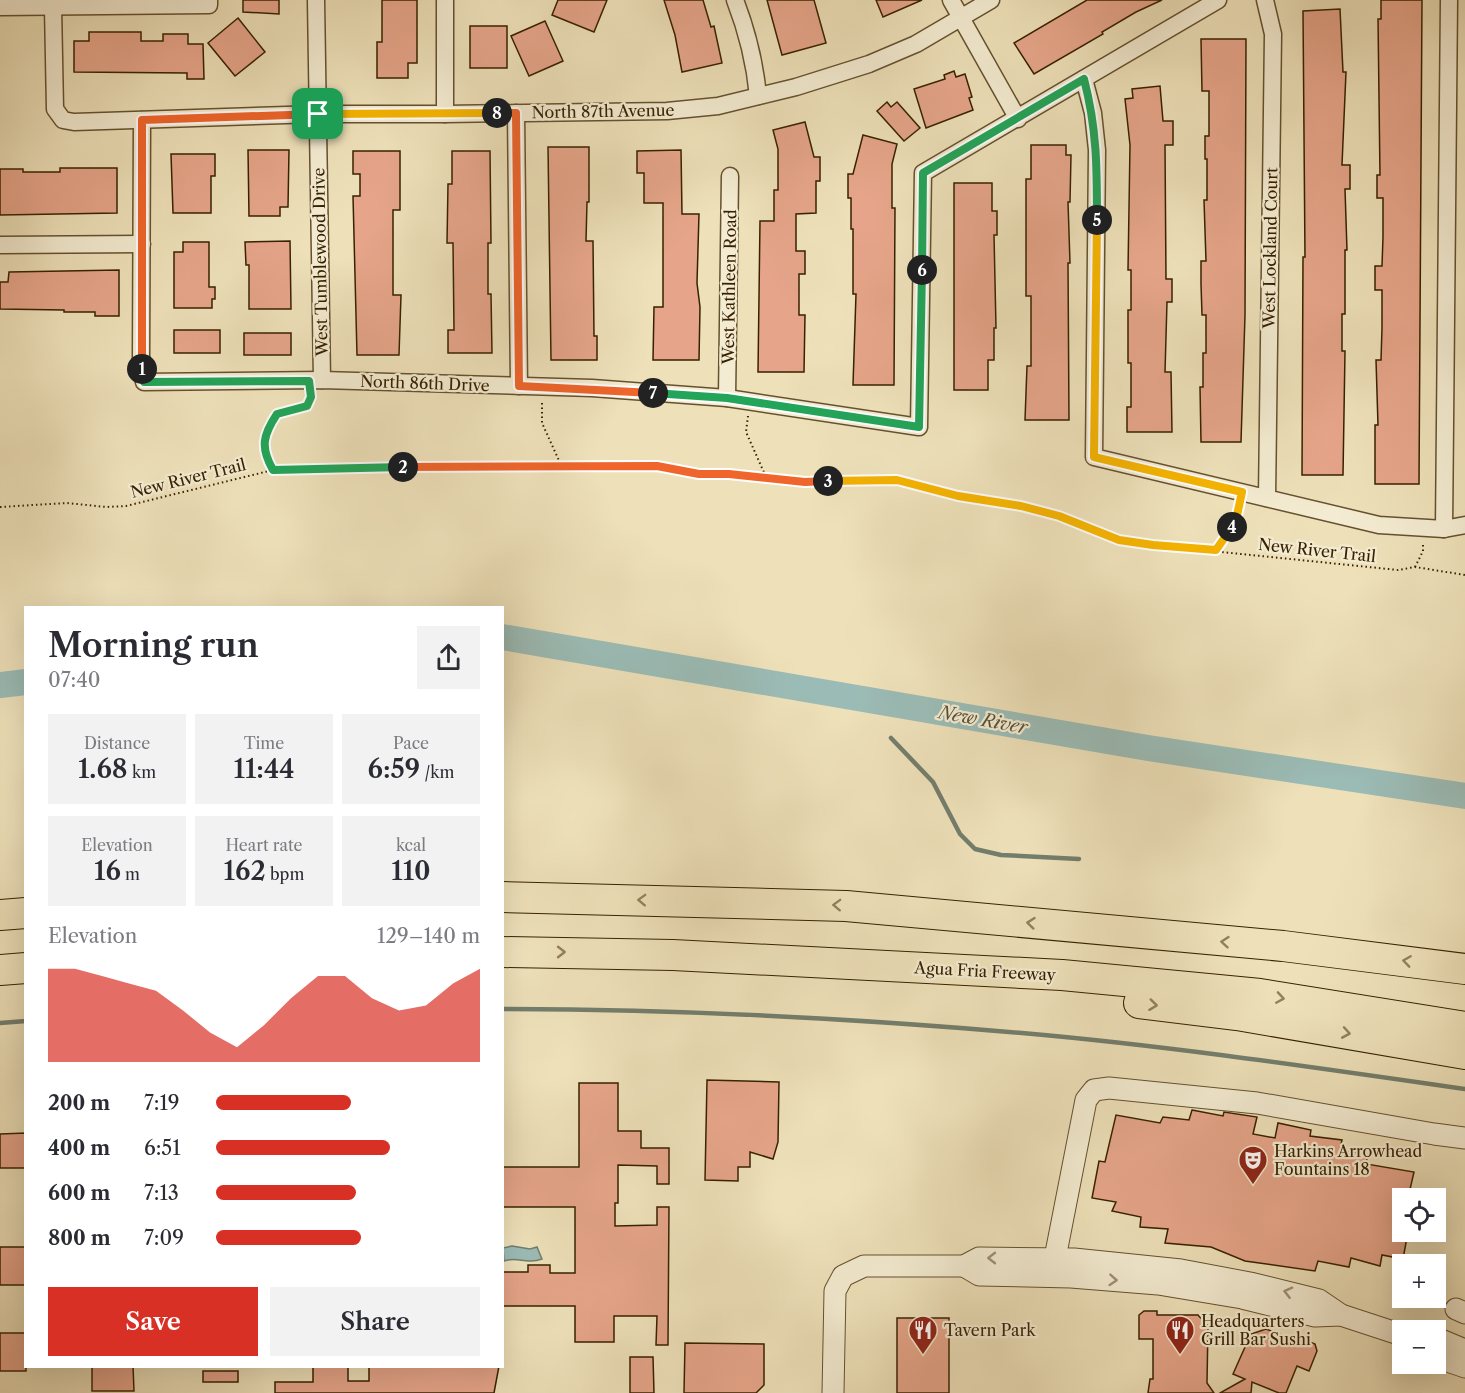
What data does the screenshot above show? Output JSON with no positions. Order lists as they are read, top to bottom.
{
  "streets": {
    "highway": ["Agua Fria Freeway"],
    "street": [
      "North 87th Avenue",
      "West Lockland Court",
      "West Tumblewood Drive",
      "West Kathleen Road",
      "North 86th Drive"
    ],
    "path": ["New River Trail"]
  },
  "crossings": [
    ["North 87th Avenue", "West Tumblewood Drive"],
    ["West Tumblewood Drive", "North 86th Drive"],
    ["West Tumblewood Drive", "New River Trail"],
    ["West Kathleen Road", "North 86th Drive"],
    ["North 86th Drive", "New River Trail"]
  ],
  "water": ["New River"],
  "places": {
    "theatre": ["Harkins Arrowhead Fountains 18"],
    "restaurant": ["Tavern Park", "Headquarters Grill Bar Sushi"]
  },
  "page": {
    "pins": [
      "8",
      "5",
      "6",
      "1",
      "7",
      "2",
      "3",
      "4"
    ],
    "heading": ["Morning run", "07:40"],
    "stats": [
      ["Distance", "1.68 km"],
      ["Time", "11:44"],
      ["Pace", "6:59 /km"],
      ["Elevation", "16 m"],
      ["Heart rate", "162 bpm"],
      ["kcal", "110"]
    ],
    "chart": ["Elevation", "129–140 m"],
    "list": [
      {
        "name": "200 m",
        "note": "7:19"
      },
      {
        "name": "400 m",
        "note": "6:51"
      },
      {
        "name": "600 m",
        "note": "7:13"
      },
      {
        "name": "800 m",
        "note": "7:09"
      }
    ],
    "map_buttons": ["+", "−"],
    "buttons": ["Save", "Share"]
  }
}
